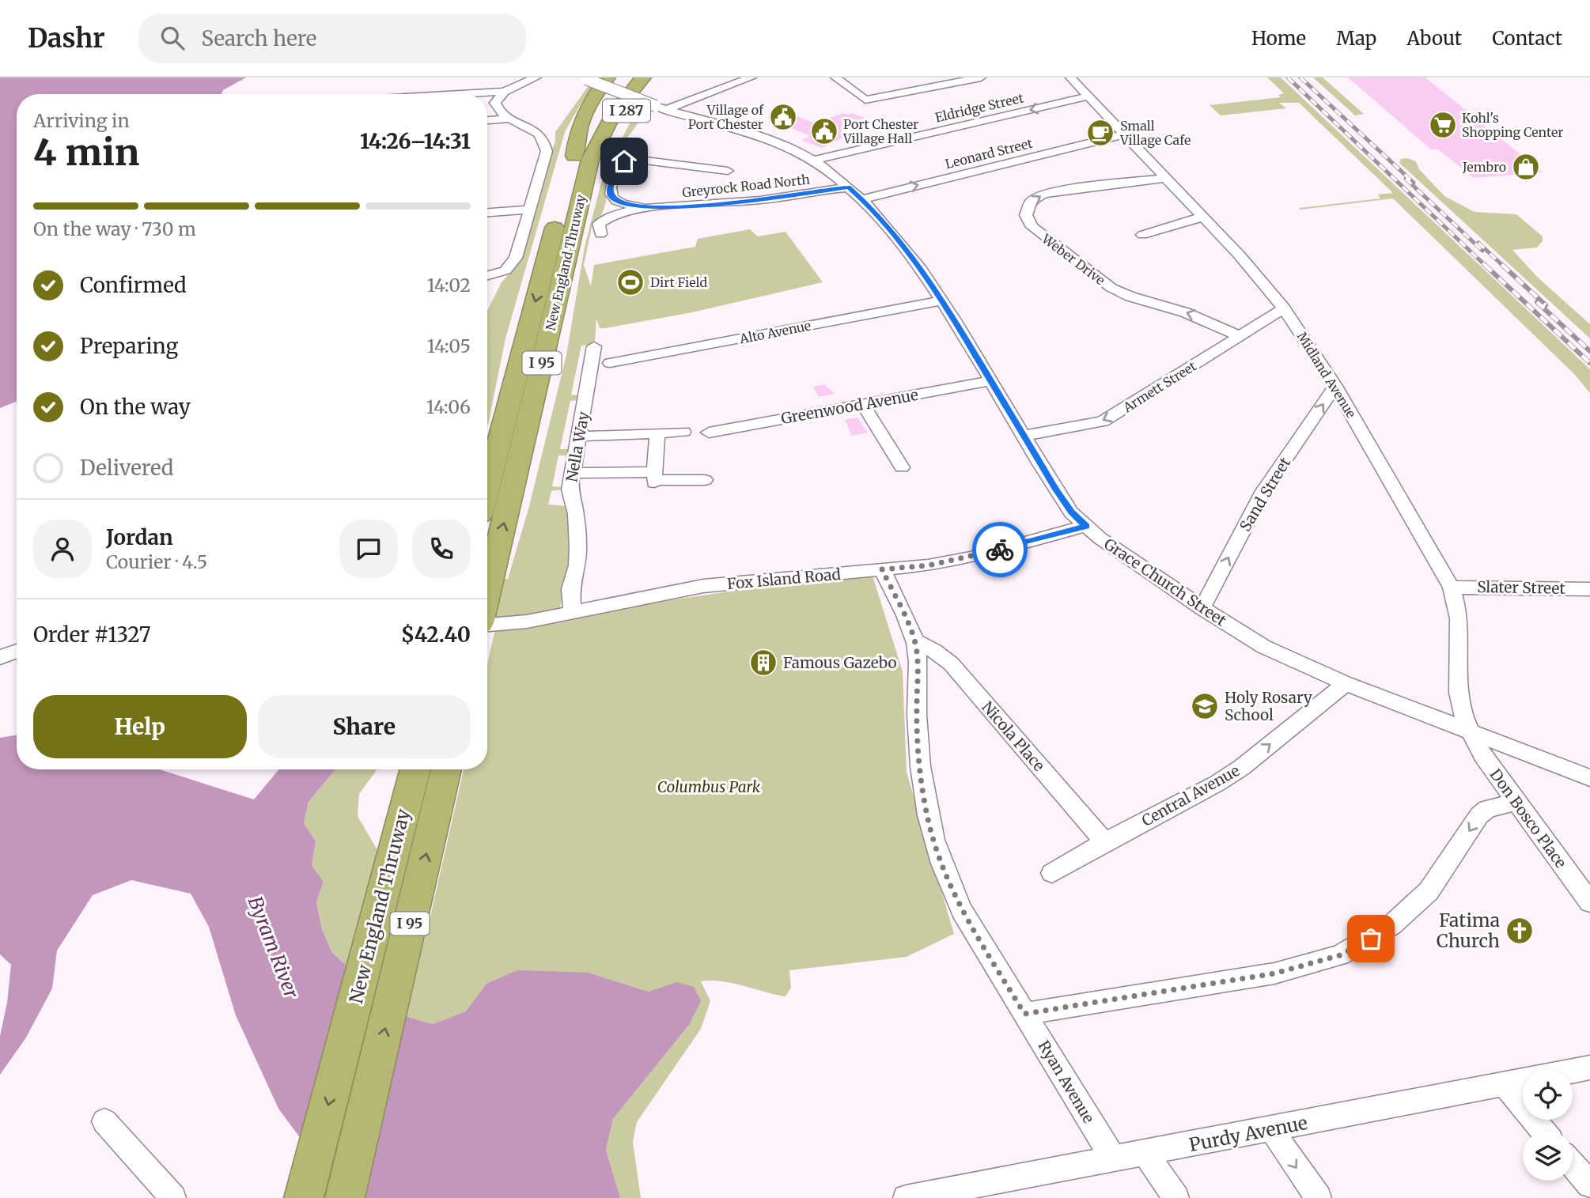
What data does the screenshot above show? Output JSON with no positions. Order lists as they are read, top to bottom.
{
  "streets": {
    "highway": ["I 287", "New England Thruway", "I 95"],
    "street": [
      "Eldridge Street",
      "Leonard Street",
      "Greyrock Road North",
      "Weber Drive",
      "Alto Avenue",
      "Midland Avenue",
      "Armett Street",
      "Greenwood Avenue",
      "Nella Way",
      "Sand Street",
      "Fox Island Road",
      "Grace Church Street",
      "Slater Street",
      "Nicola Place",
      "Central Avenue",
      "Don Bosco Place",
      "Ryan Avenue",
      "Purdy Avenue"
    ]
  },
  "crossings": [
    ["Eldridge Street", "Midland Avenue"],
    ["Eldridge Street", "Grace Church Street"],
    ["I 287", "New England Thruway"],
    ["Leonard Street", "Midland Avenue"],
    ["Leonard Street", "Grace Church Street"],
    ["Greyrock Road North", "Grace Church Street"],
    ["Weber Drive", "Midland Avenue"],
    ["Weber Drive", "Armett Street"],
    ["Alto Avenue", "Grace Church Street"],
    ["Midland Avenue", "Armett Street"],
    ["Midland Avenue", "Sand Street"],
    ["Midland Avenue", "Grace Church Street"],
    ["Midland Avenue", "Slater Street"],
    ["Midland Avenue", "Don Bosco Place"],
    ["Armett Street", "Grace Church Street"],
    ["Greenwood Avenue", "Grace Church Street"],
    ["Nella Way", "Fox Island Road"],
    ["Sand Street", "Grace Church Street"],
    ["Fox Island Road", "Grace Church Street"],
    ["Fox Island Road", "Ryan Avenue"],
    ["Grace Church Street", "Central Avenue"],
    ["Grace Church Street", "Don Bosco Place"],
    ["Nicola Place", "Central Avenue"],
    ["Nicola Place", "Ryan Avenue"],
    ["Ryan Avenue", "Purdy Avenue"]
  ],
  "one_way": [
    "Eldridge Street",
    "Leonard Street",
    "Armett Street",
    "Sand Street",
    "Central Avenue"
  ],
  "water": ["Byram River"],
  "parks": ["Columbus Park"],
  "places": {
    "public building": ["Village of Port Chester", "Port Chester Village Hall"],
    "supermarket": ["Kohl's Shopping Center"],
    "cafe": ["Small Village Cafe"],
    "shop": ["Jembro"],
    "sports": ["Dirt Field"],
    "building": ["Famous Gazebo"],
    "school or university": ["Holy Rosary School"],
    "church": ["Fatima Church"]
  },
  "page": {
    "header": "Dashr",
    "search": "Search here",
    "nav": [
      "Home",
      "Map",
      "About",
      "Contact"
    ],
    "heading": ["4 min", "Arriving in", "14:26–14:31"],
    "panel": [
      "Jordan",
      "Courier · 4.5",
      "Order #1327",
      "$42.40"
    ],
    "bar": "On the way · 730 m",
    "list": [
      ["Confirmed", "14:02"],
      ["Preparing", "14:05"],
      ["On the way", "14:06"],
      "Delivered"
    ],
    "buttons": ["Help", "Share"]
  }
}
